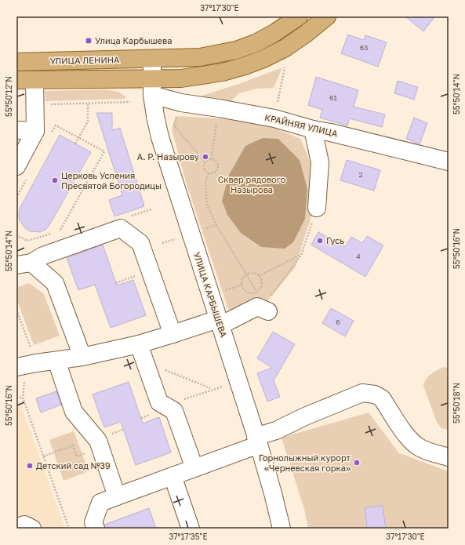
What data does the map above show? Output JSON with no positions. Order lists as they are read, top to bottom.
{
  "streets": {
    "main road": ["УЛИЦА ЛЕНИНА"],
    "street": ["КРАЙНЯЯ УЛИЦА", "УЛИЦА КАРБЫШЕВА"]
  },
  "crossings": [
    ["УЛИЦА ЛЕНИНА", "УЛИЦА КАРБЫШЕВА"],
    ["КРАЙНЯЯ УЛИЦА", "УЛИЦА КАРБЫШЕВА"]
  ],
  "parks": ["Сквер рядового Назырова"],
  "places": {
    "transit": ["Улица Карбышева"],
    "other": [
      "А. Р. Назырову",
      "Церковь Успения Пресвятой Богородицы",
      "Гусь",
      "Горнолыжный курорт «Черневская горка»",
      "Детский сад №39"
    ]
  },
  "house_numbers": [
    "63",
    "61",
    "2",
    "4",
    "6"
  ],
  "coordinates": [
    "37°17'30\"E",
    "55°50'14\"N",
    "55°50'12\"N",
    "55°50'16\"N",
    "55°50'18\"N",
    "37°17'35\"E"
  ]
}
